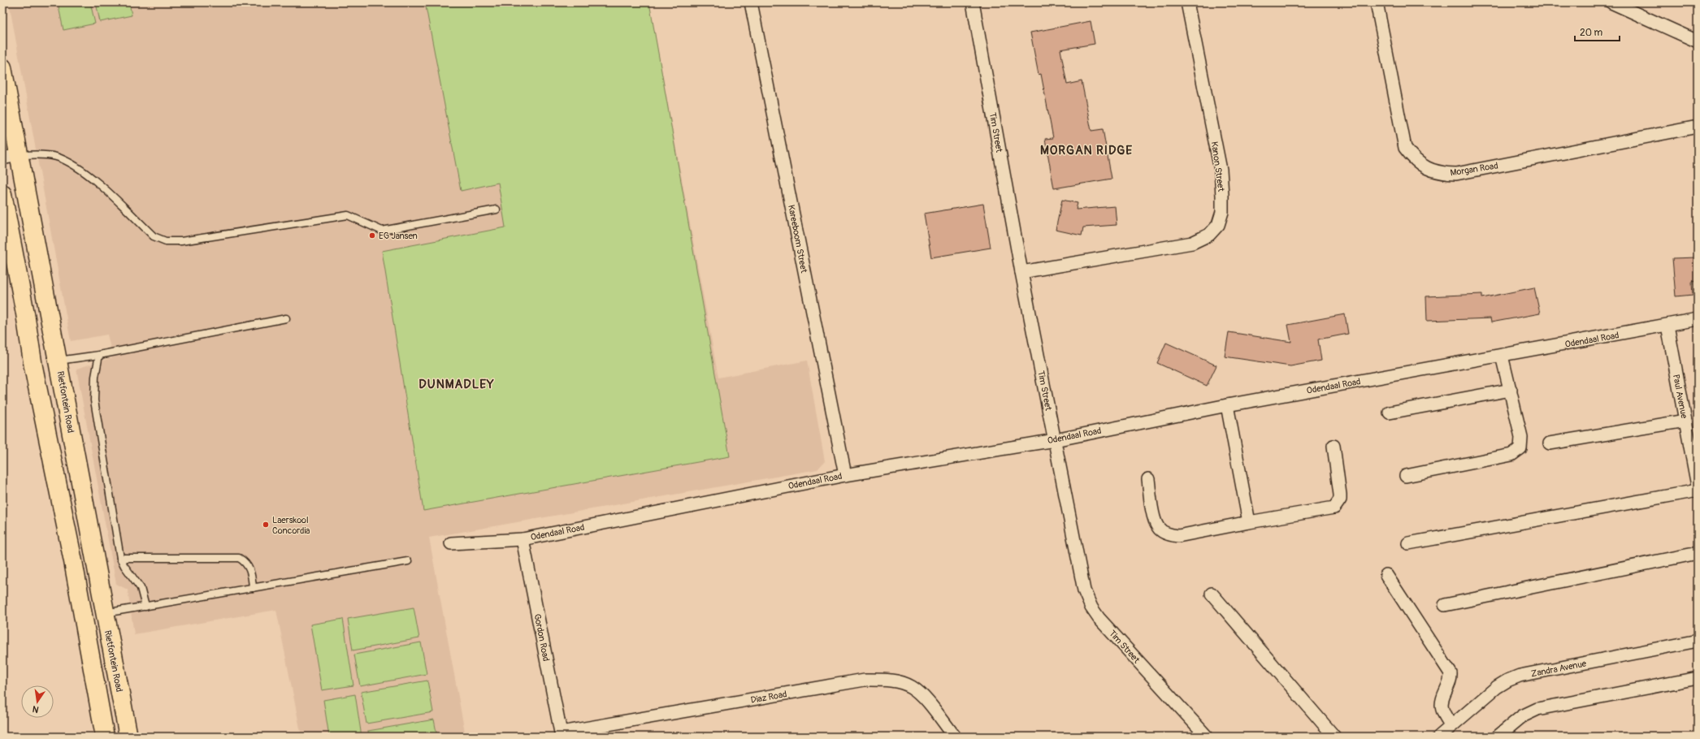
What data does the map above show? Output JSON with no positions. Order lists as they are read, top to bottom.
{
  "streets": {
    "main road": ["Rietfontein Road"],
    "street": [
      "Tim Street",
      "Kanon Street",
      "Morgan Road",
      "Kareeboom Street",
      "Odendaal Road",
      "Paul Avenue",
      "Gordon Road",
      "Zandra Avenue",
      "Diaz Road"
    ]
  },
  "crossings": [
    ["Tim Street", "Kanon Street"],
    ["Tim Street", "Odendaal Road"],
    ["Kareeboom Street", "Odendaal Road"],
    ["Odendaal Road", "Paul Avenue"],
    ["Odendaal Road", "Gordon Road"],
    ["Gordon Road", "Diaz Road"]
  ],
  "districts": ["MORGAN RIDGE", "DUNMADLEY"],
  "places": ["EG Jansen", "Laerskool Concordia"],
  "scale_bar": "20 m",
  "north": "bottom"
}
